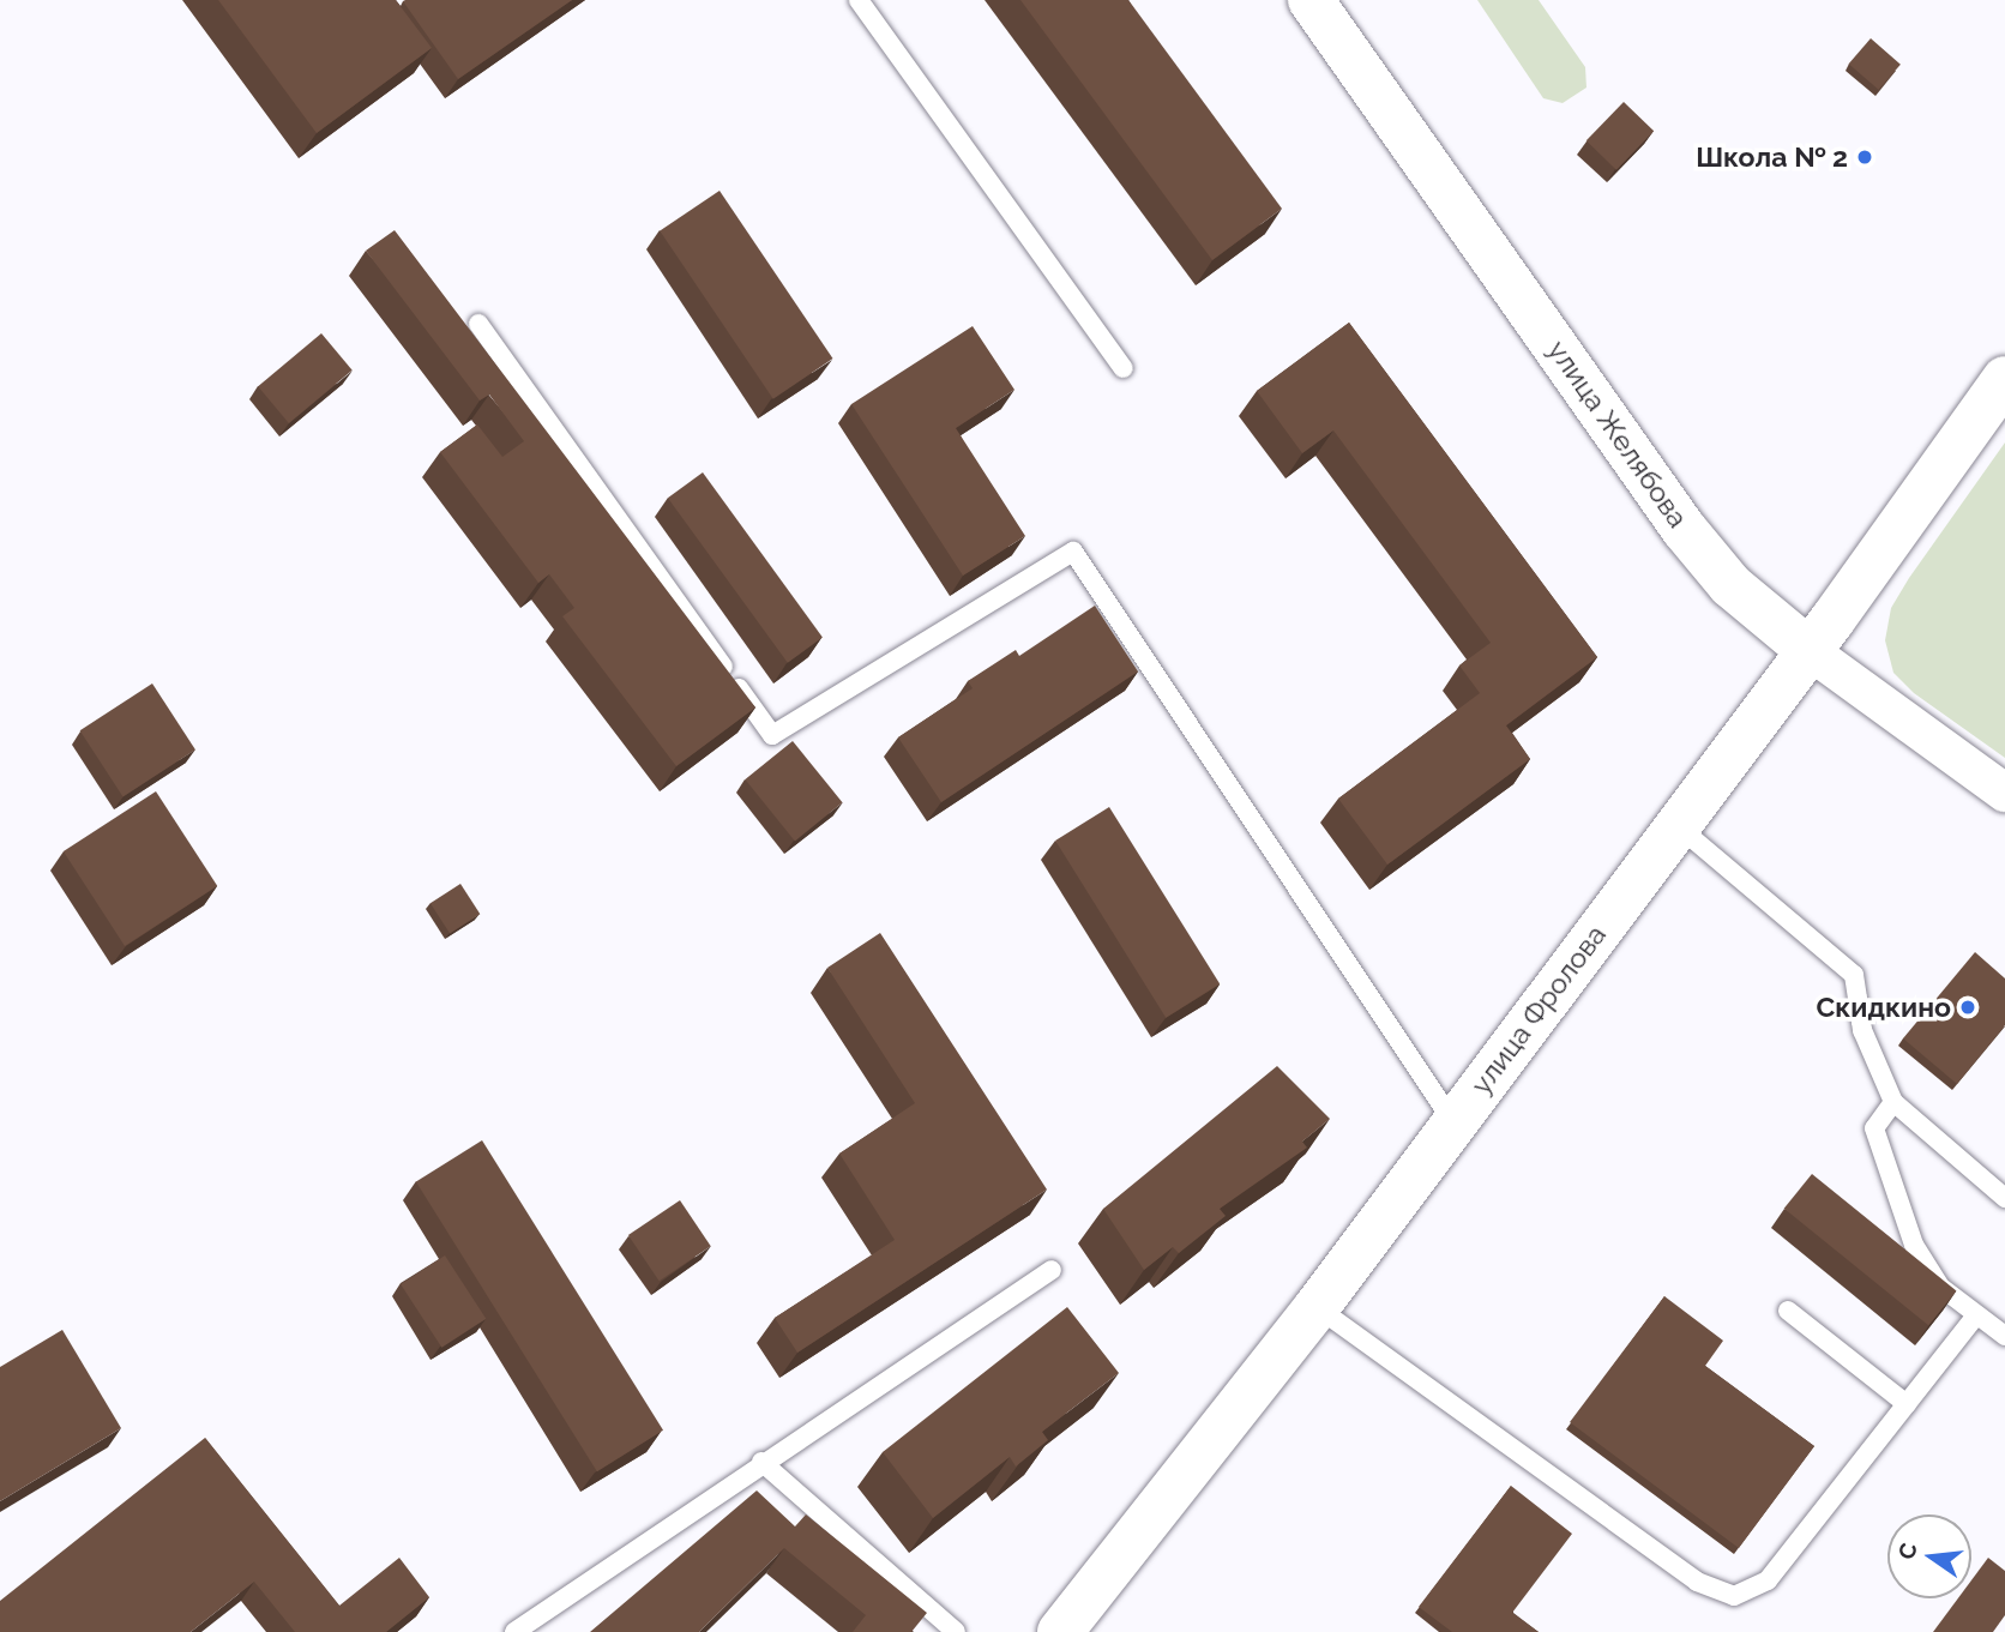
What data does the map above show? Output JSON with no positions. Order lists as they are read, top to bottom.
{
  "streets": {
    "street": ["улица Желябова", "улица Фролова"]
  },
  "crossings": [
    ["улица Желябова", "улица Фролова"]
  ],
  "places": ["Школа № 2", "Скидкино"],
  "north": "left"
}
